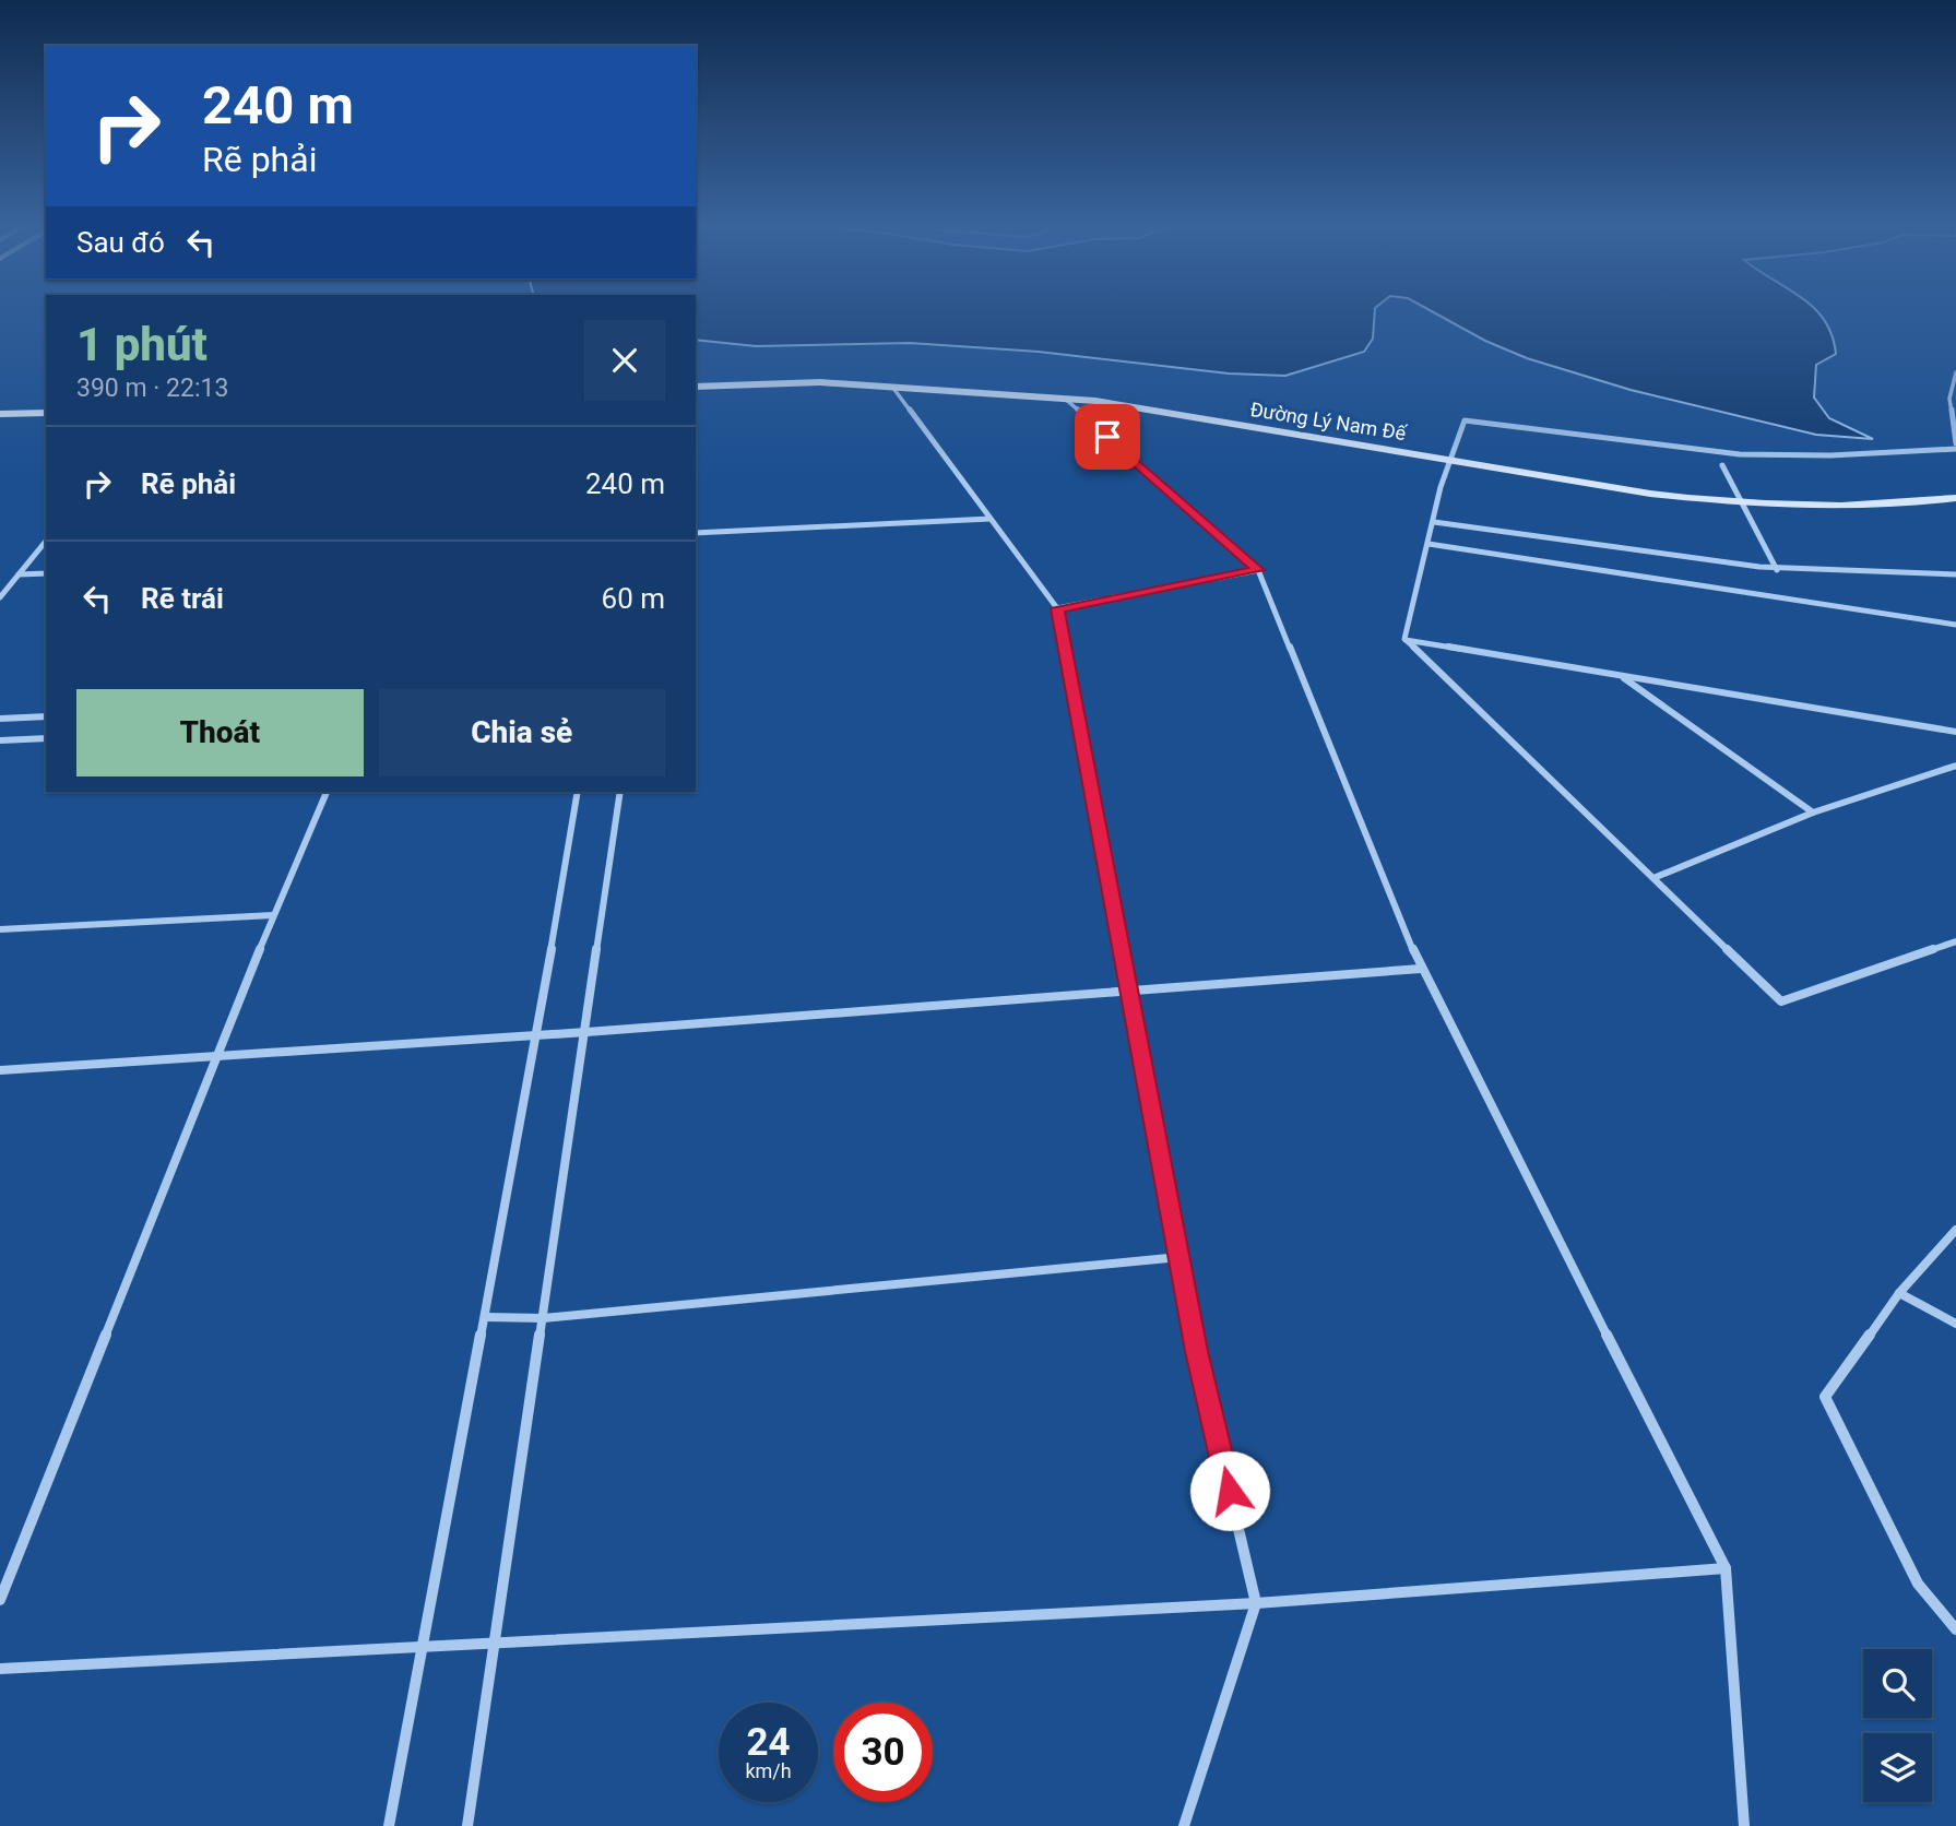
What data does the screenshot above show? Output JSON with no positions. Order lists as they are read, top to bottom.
{
  "streets": {
    "street": ["Đường Lý Nam Đế"]
  },
  "page": {
    "turn": ["240 m", "Rẽ phải"],
    "then": "Sau đó",
    "heading": ["1 phút", "390 m · 22:13"],
    "list": [
      {
        "name": "Rẽ phải",
        "value": "240 m"
      },
      {
        "name": "Rẽ trái",
        "value": "60 m"
      }
    ],
    "buttons": ["Thoát", "Chia sẻ"],
    "speed": "24 km/h",
    "limit": "30"
  }
}
